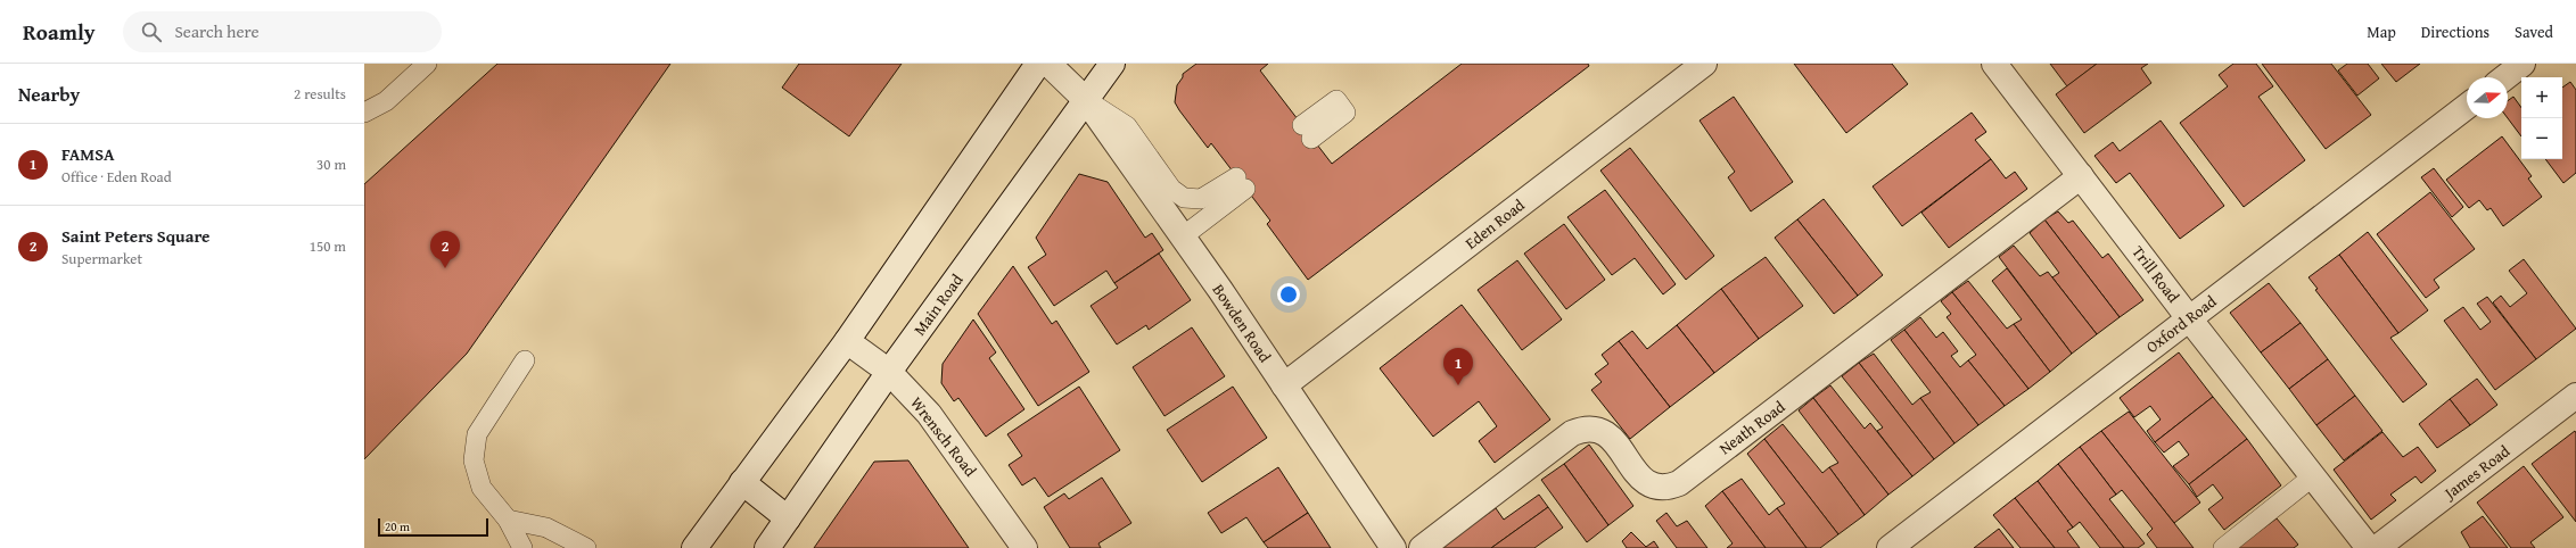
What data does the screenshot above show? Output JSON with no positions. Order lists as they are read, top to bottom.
{
  "streets": {
    "street": [
      "Eden Road",
      "Trill Road",
      "Main Road",
      "Bowden Road",
      "Oxford Road",
      "Neath Road",
      "Wrensch Road",
      "James Road"
    ]
  },
  "crossings": [
    ["Eden Road", "Bowden Road"],
    ["Trill Road", "Oxford Road"],
    ["Trill Road", "Neath Road"],
    ["Main Road", "Bowden Road"],
    ["Main Road", "Wrensch Road"]
  ],
  "scale_bar": "20 m",
  "north": "right",
  "page": {
    "header": "Roamly",
    "search": "Search here",
    "nav": ["Map", "Directions", "Saved"],
    "heading": ["Nearby", "2 results"],
    "map_buttons": ["+", "−"],
    "list": [
      {
        "mark": "1",
        "name": "FAMSA",
        "note": "Office · Eden Road",
        "value": "30 m"
      },
      {
        "mark": "2",
        "name": "Saint Peters Square",
        "note": "Supermarket",
        "value": "150 m"
      }
    ],
    "pins": ["2", "1"],
    "scale": "20 m"
  }
}
